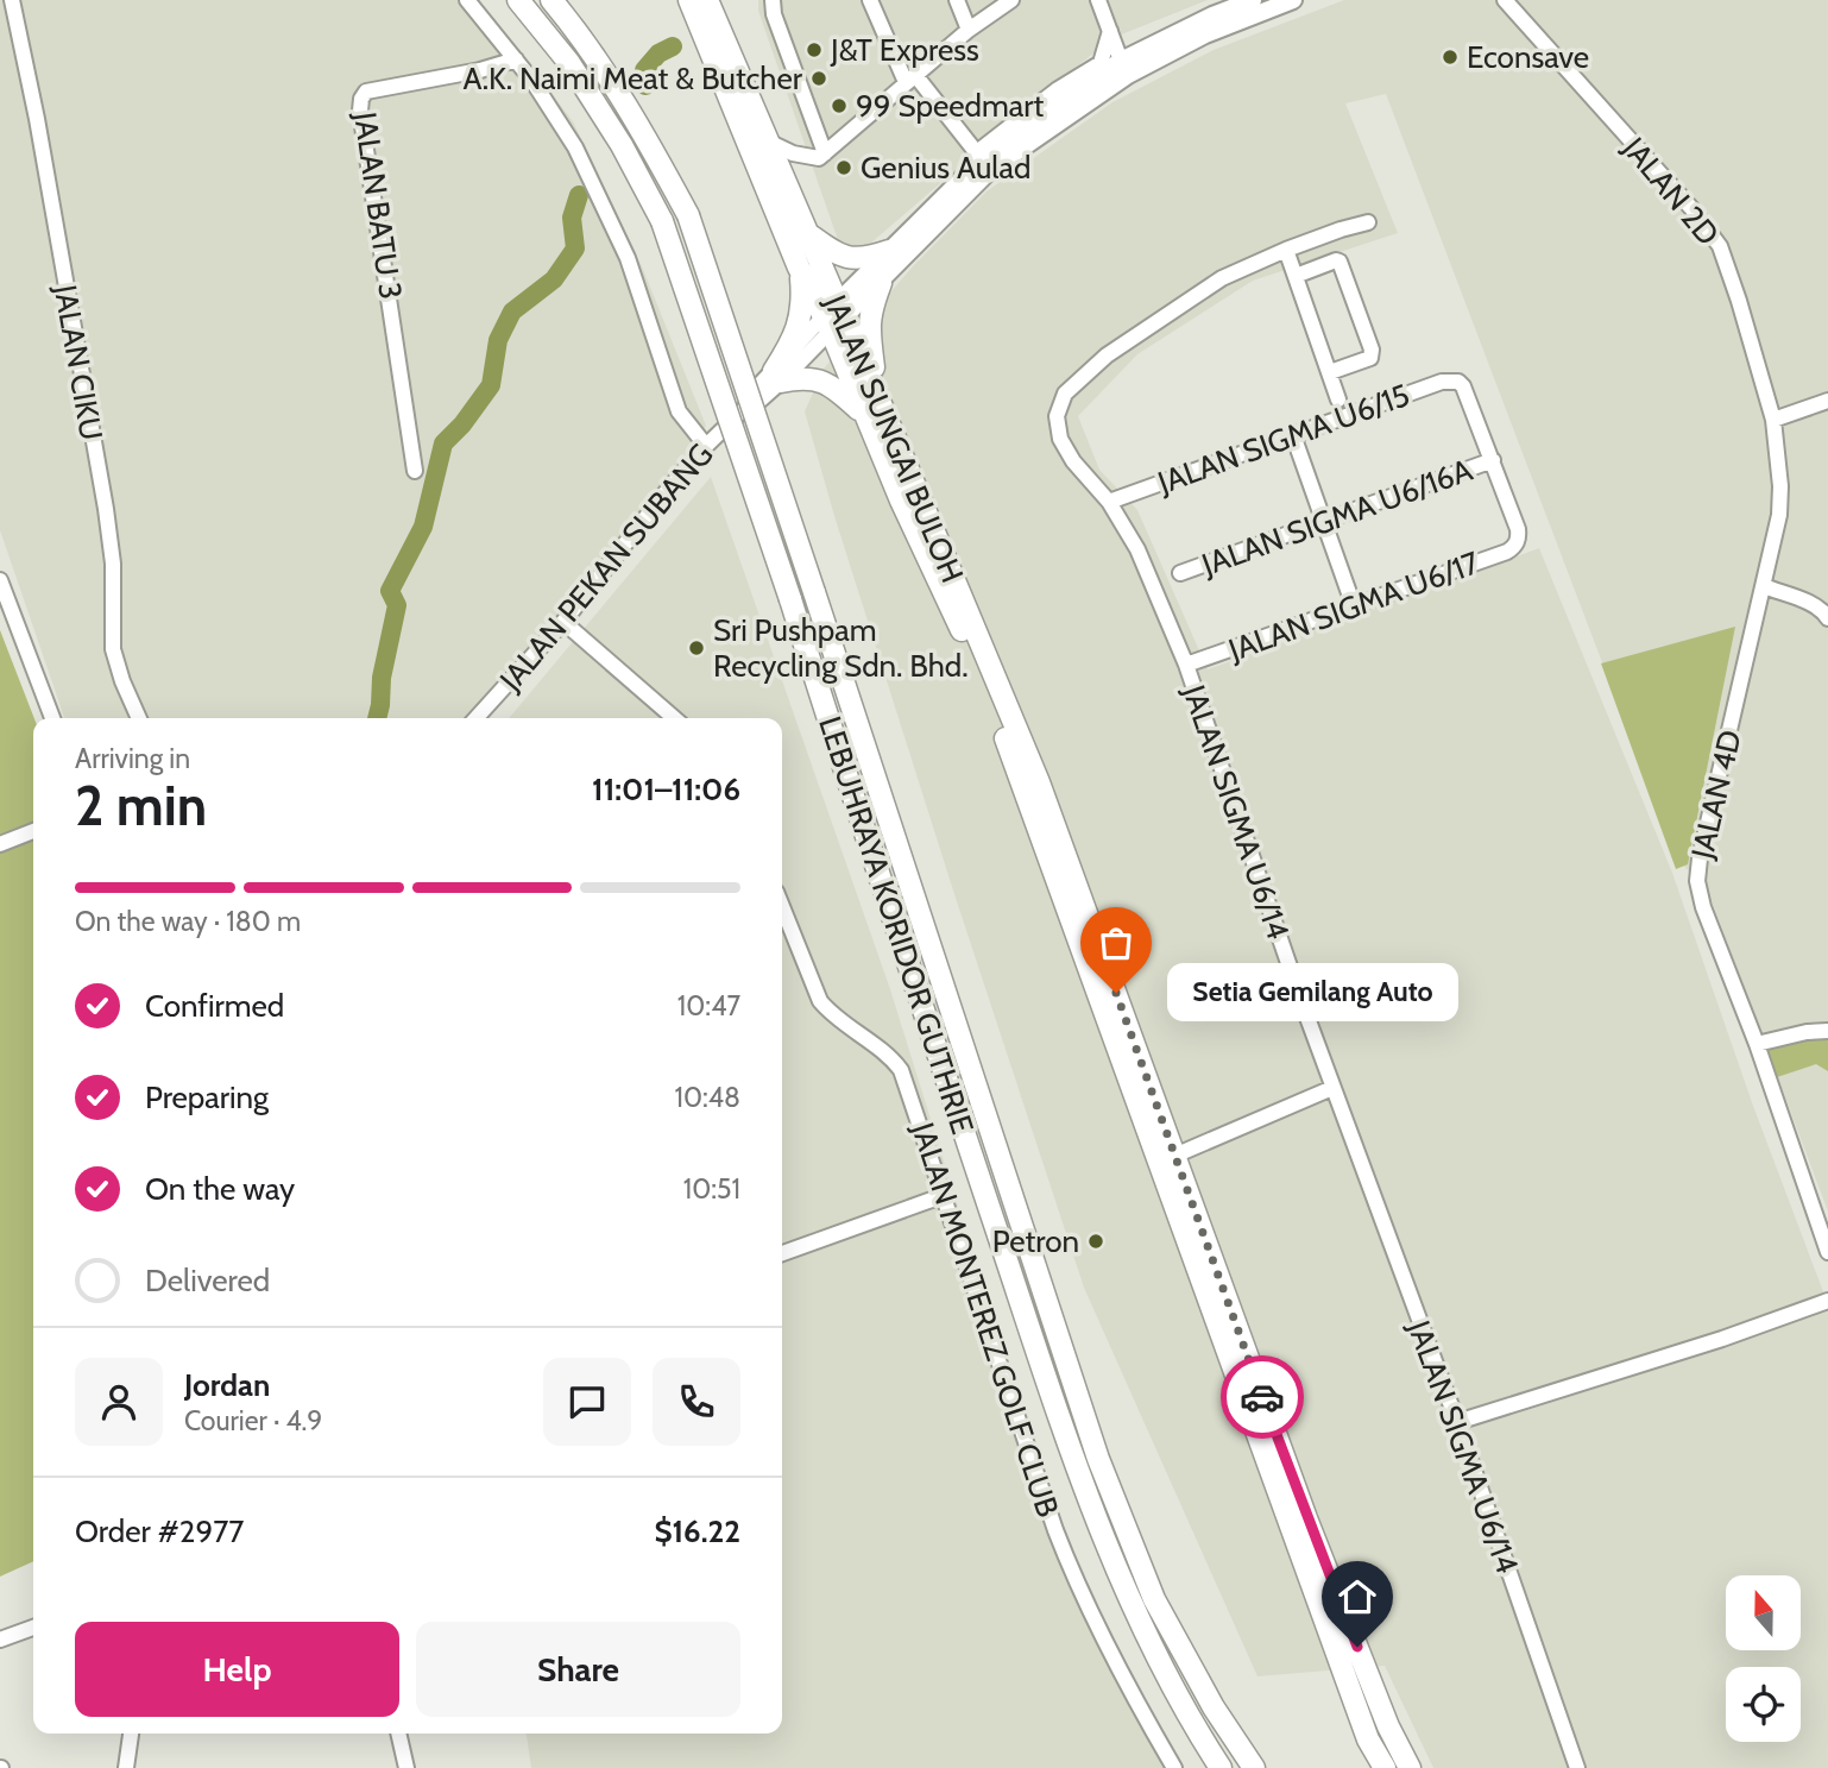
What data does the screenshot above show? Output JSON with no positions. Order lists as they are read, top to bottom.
{
  "streets": {
    "highway": ["JALAN SUNGAI BULOH", "LEBUHRAYA KORIDOR GUTHRIE"],
    "street": [
      "JALAN 2D",
      "JALAN BATU 3",
      "JALAN CIKU",
      "JALAN SIGMA U6/15",
      "JALAN SIGMA U6/16A",
      "JALAN PEKAN SUBANG",
      "JALAN SIGMA U6/17",
      "JALAN 4D",
      "JALAN SIGMA U6/14",
      "JALAN MONTEREZ GOLF CLUB"
    ]
  },
  "crossings": [
    ["JALAN 2D", "JALAN 4D"],
    ["JALAN SUNGAI BULOH", "JALAN PEKAN SUBANG"],
    ["JALAN SIGMA U6/15", "JALAN SIGMA U6/16A"],
    ["JALAN SIGMA U6/15", "JALAN SIGMA U6/17"],
    ["JALAN SIGMA U6/15", "JALAN SIGMA U6/14"],
    ["JALAN SIGMA U6/16A", "JALAN SIGMA U6/17"],
    ["JALAN SIGMA U6/17", "JALAN SIGMA U6/14"]
  ],
  "places": [
    "J&T Express",
    "Econsave",
    "A.K. Naimi Meat & Butcher",
    "99 Speedmart",
    "Genius Aulad",
    "Sri Pushpam Recycling Sdn. Bhd.",
    "Setia Gemilang Auto",
    "Petron"
  ],
  "north": "top",
  "page": {
    "heading": ["2 min", "Arriving in", "11:01–11:06"],
    "panel": [
      "Jordan",
      "Courier · 4.9",
      "Order #2977",
      "$16.22"
    ],
    "bar": "On the way · 180 m",
    "list": [
      ["Confirmed", "10:47"],
      ["Preparing", "10:48"],
      ["On the way", "10:51"],
      "Delivered"
    ],
    "bubble": "Setia Gemilang Auto",
    "buttons": ["Help", "Share"]
  }
}
